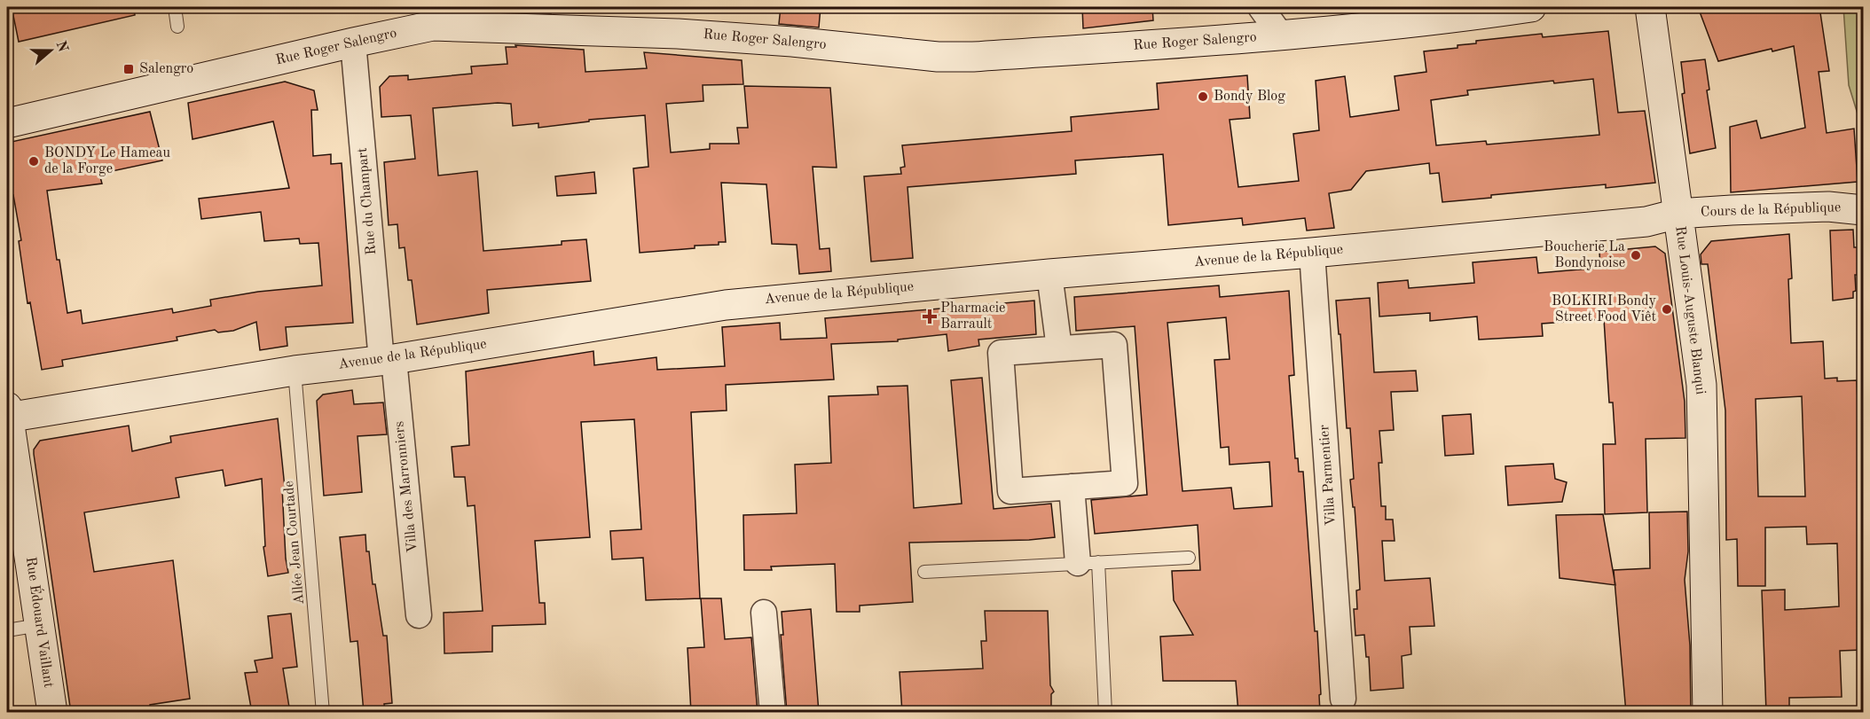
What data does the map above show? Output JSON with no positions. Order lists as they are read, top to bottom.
{
  "streets": {
    "street": [
      "Rue Roger Salengro",
      "Rue du Champart",
      "Cours de la République",
      "Avenue de la République",
      "Rue Louis-Auguste Blanqui",
      "Villa Parmentier",
      "Villa des Marronniers",
      "Rue Édouard Vaillant"
    ],
    "lane": ["Allée Jean Courtade"]
  },
  "crossings": [
    ["Rue Roger Salengro", "Rue du Champart"],
    ["Rue du Champart", "Avenue de la République"],
    ["Rue du Champart", "Villa des Marronniers"],
    ["Cours de la République", "Avenue de la République"],
    ["Cours de la République", "Rue Louis-Auguste Blanqui"],
    ["Avenue de la République", "Rue Louis-Auguste Blanqui"],
    ["Avenue de la République", "Villa Parmentier"],
    ["Avenue de la République", "Villa des Marronniers"],
    ["Avenue de la République", "Allée Jean Courtade"],
    ["Avenue de la République", "Rue Édouard Vaillant"]
  ],
  "places": {
    "transit": ["Salengro"],
    "other": [
      "Bondy Blog",
      "BONDY Le Hameau de la Forge",
      "Boucherie La Bondynoise",
      "BOLKIRI Bondy Street Food Viêt"
    ],
    "health": ["Pharmacie Barrault"]
  },
  "north": "right"
}
